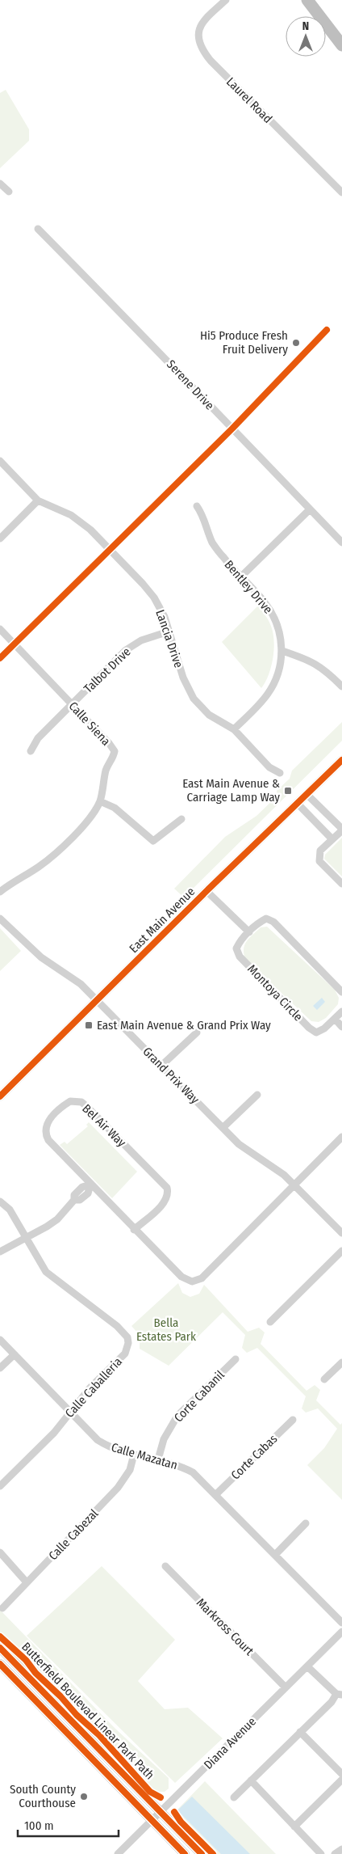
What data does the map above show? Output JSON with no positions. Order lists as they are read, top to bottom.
{
  "streets": {
    "main road": ["East Main Avenue"],
    "street": [
      "Laurel Road",
      "Serene Drive",
      "Bentley Drive",
      "Lancia Drive",
      "Talbot Drive",
      "Calle Siena",
      "Montoya Circle",
      "Grand Prix Way",
      "Bel Air Way",
      "Calle Caballeria",
      "Corte Cabanil",
      "Calle Mazatan",
      "Corte Cabas",
      "Calle Cabezal",
      "Markross Court",
      "Diana Avenue"
    ],
    "cycle path": ["Butterfield Boulevad Linear Park Path"]
  },
  "crossings": [
    ["Bentley Drive", "Lancia Drive"],
    ["Lancia Drive", "Talbot Drive"],
    ["Talbot Drive", "Calle Siena"],
    ["East Main Avenue", "Grand Prix Way"],
    ["Grand Prix Way", "Bel Air Way"],
    ["Calle Caballeria", "Calle Mazatan"],
    ["Corte Cabanil", "Calle Mazatan"],
    ["Calle Mazatan", "Corte Cabas"],
    ["Calle Mazatan", "Calle Cabezal"],
    ["Markross Court", "Diana Avenue"]
  ],
  "parks": ["Bella Estates Park"],
  "places": {
    "other": ["Hi5 Produce Fresh Fruit Delivery", "South County Courthouse"],
    "transit": ["East Main Avenue & Carriage Lamp Way", "East Main Avenue & Grand Prix Way"]
  },
  "scale_bar": "100 m",
  "north": "top"
}
